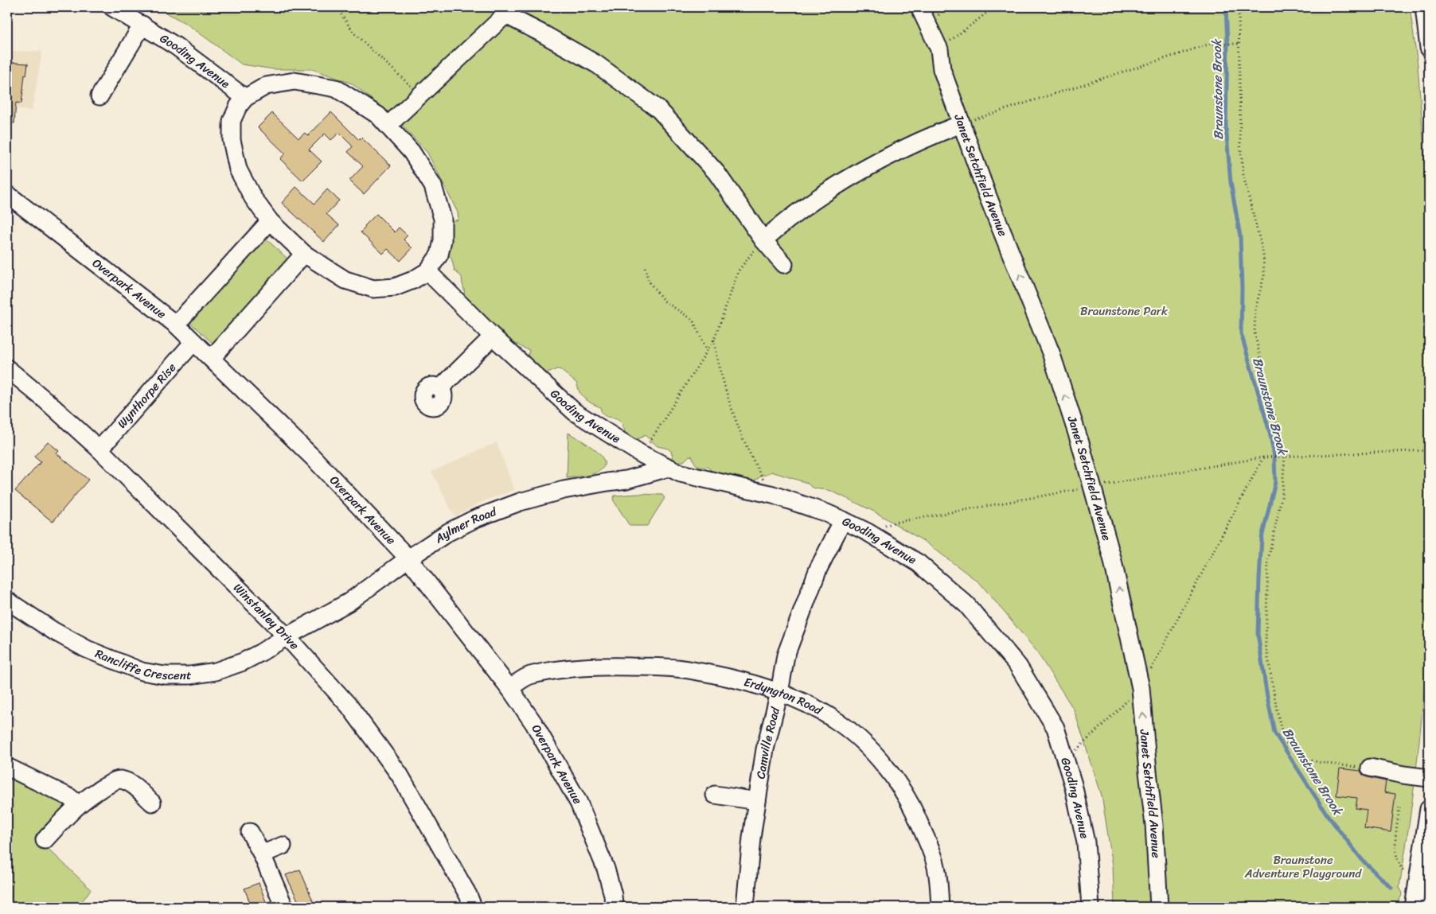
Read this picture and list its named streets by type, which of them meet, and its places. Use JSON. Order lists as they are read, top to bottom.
{
  "streets": {
    "street": [
      "Gooding Avenue",
      "Janet Setchfield Avenue",
      "Overpark Avenue",
      "Wynthorpe Rise",
      "Aylmer Road",
      "Winstanley Drive",
      "Rancliffe Crescent",
      "Erdyngton Road",
      "Camville Road"
    ]
  },
  "crossings": [
    ["Gooding Avenue", "Aylmer Road"],
    ["Gooding Avenue", "Camville Road"],
    ["Overpark Avenue", "Wynthorpe Rise"],
    ["Overpark Avenue", "Aylmer Road"],
    ["Overpark Avenue", "Erdyngton Road"],
    ["Wynthorpe Rise", "Winstanley Drive"],
    ["Aylmer Road", "Winstanley Drive"],
    ["Aylmer Road", "Rancliffe Crescent"],
    ["Winstanley Drive", "Rancliffe Crescent"],
    ["Erdyngton Road", "Camville Road"]
  ],
  "one_way": ["Janet Setchfield Avenue"],
  "water": ["Braunstone Brook"],
  "parks": ["Braunstone Park", "Braunstone Adventure Playground"]
}
